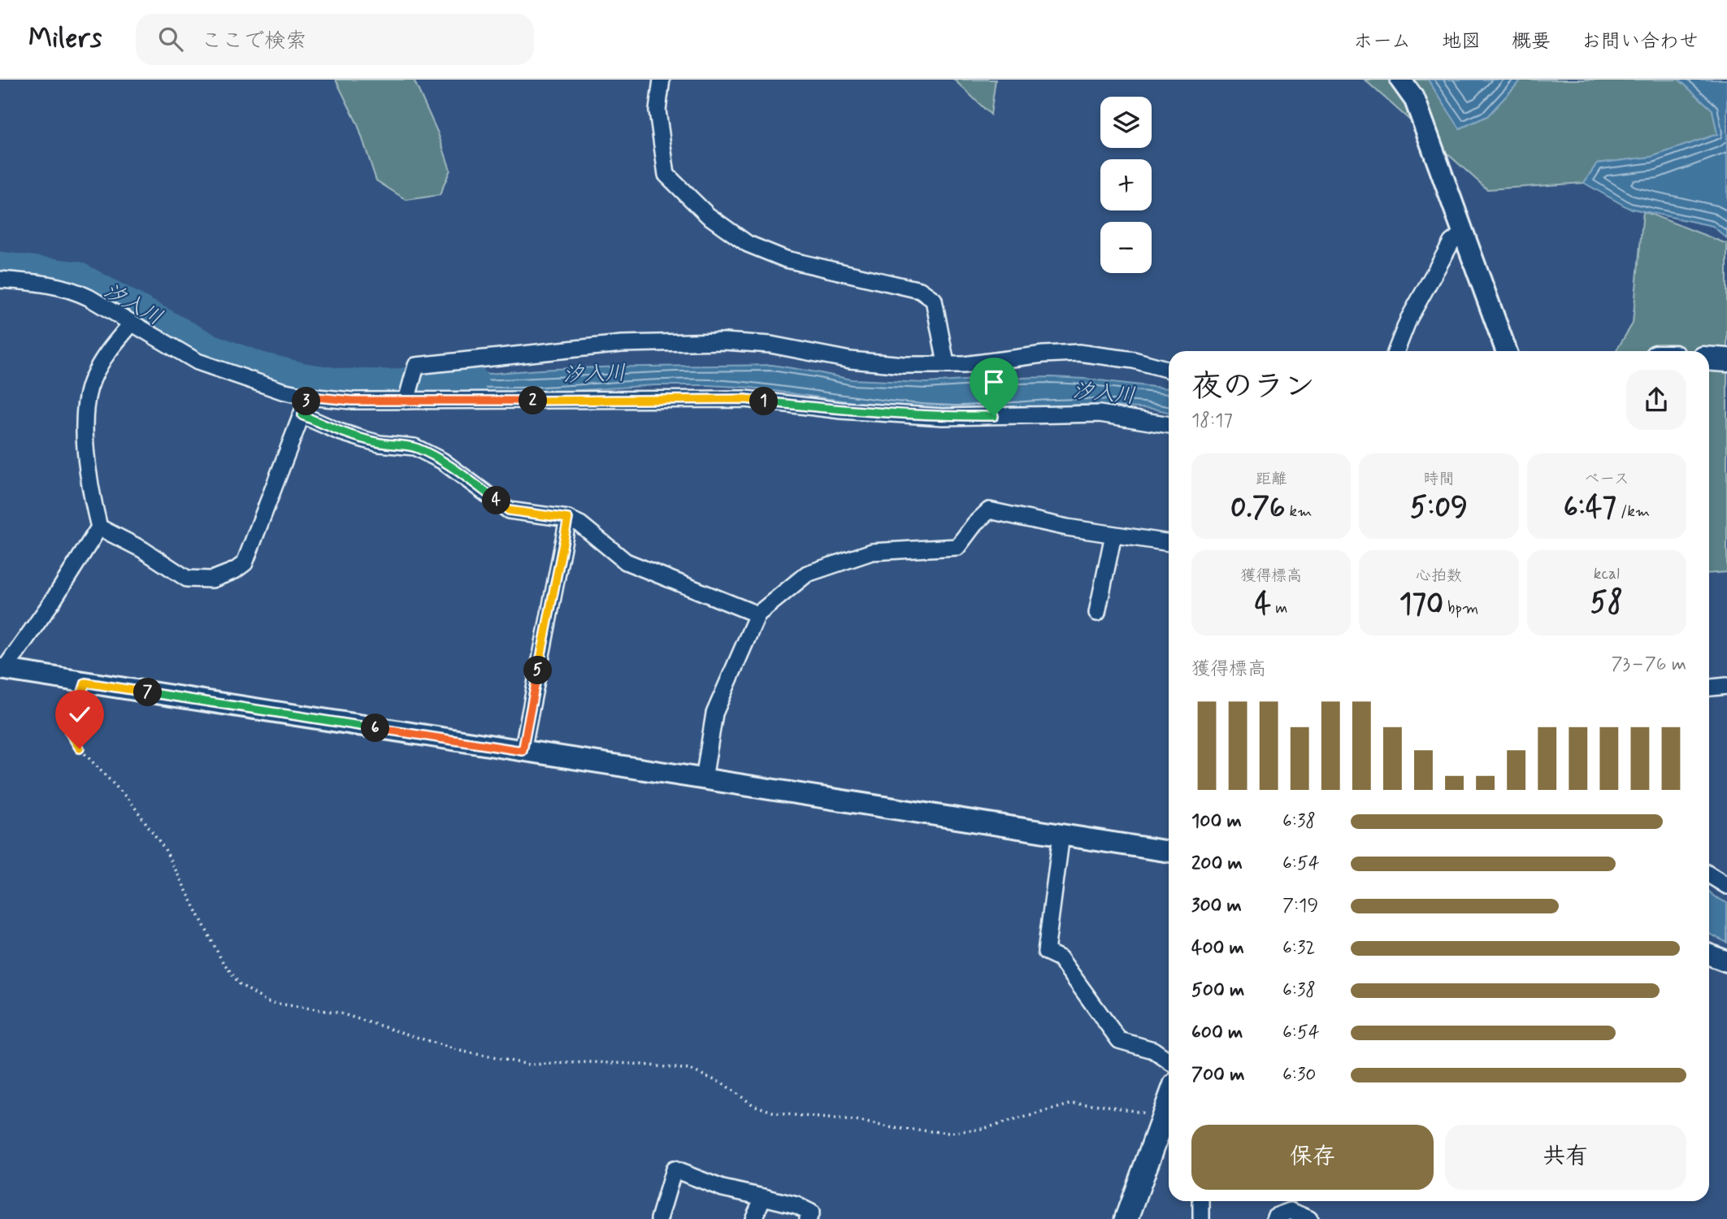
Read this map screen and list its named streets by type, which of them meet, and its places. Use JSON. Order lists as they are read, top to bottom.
{
  "water": ["汐入川"],
  "page": {
    "header": "Milers",
    "search": "ここで検索",
    "nav": [
      "ホーム",
      "地図",
      "概要",
      "お問い合わせ"
    ],
    "map_buttons": ["+", "−"],
    "heading": ["夜のラン", "18:17"],
    "pins": [
      "2",
      "1",
      "3",
      "4",
      "5",
      "7",
      "6"
    ],
    "stats": [
      ["距離", "0.76 km"],
      ["時間", "5:09"],
      ["ペース", "6:47 /km"],
      ["獲得標高", "4 m"],
      ["心拍数", "170 bpm"],
      ["kcal", "58"]
    ],
    "chart": ["獲得標高", "73–76 m"],
    "list": [
      {
        "name": "100 m",
        "note": "6:38"
      },
      {
        "name": "200 m",
        "note": "6:54"
      },
      {
        "name": "300 m",
        "note": "7:19"
      },
      {
        "name": "400 m",
        "note": "6:32"
      },
      {
        "name": "500 m",
        "note": "6:38"
      },
      {
        "name": "600 m",
        "note": "6:54"
      },
      {
        "name": "700 m",
        "note": "6:30"
      }
    ],
    "buttons": ["保存", "共有"]
  }
}
